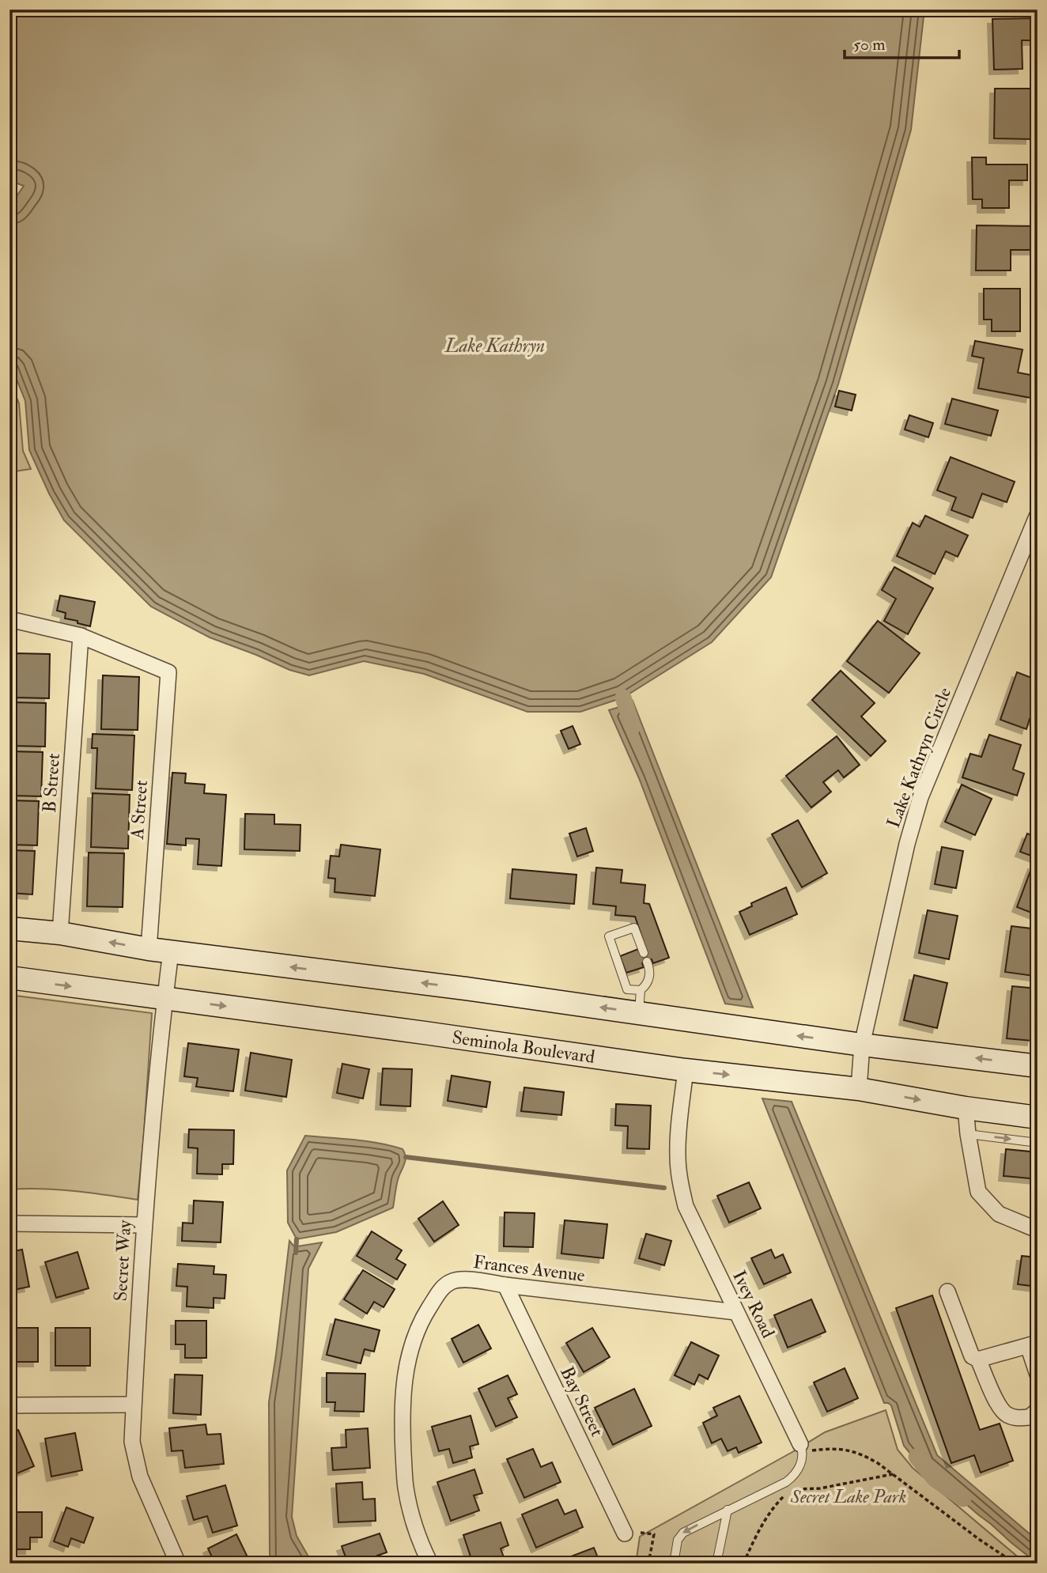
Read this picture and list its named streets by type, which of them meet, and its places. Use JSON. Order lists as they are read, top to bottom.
{
  "streets": {
    "main road": ["Seminola Boulevard"],
    "street": [
      "Lake Kathryn Circle",
      "B Street",
      "A Street",
      "Secret Way",
      "Frances Avenue",
      "Ivey Road",
      "Bay Street"
    ]
  },
  "crossings": [
    ["Lake Kathryn Circle", "Seminola Boulevard"],
    ["B Street", "A Street"],
    ["A Street", "Secret Way"],
    ["Seminola Boulevard", "Secret Way"],
    ["Seminola Boulevard", "Ivey Road"],
    ["Frances Avenue", "Ivey Road"],
    ["Frances Avenue", "Bay Street"]
  ],
  "water": ["Lake Kathryn"],
  "parks": ["Secret Lake Park"],
  "scale_bar": "50 m"
}
